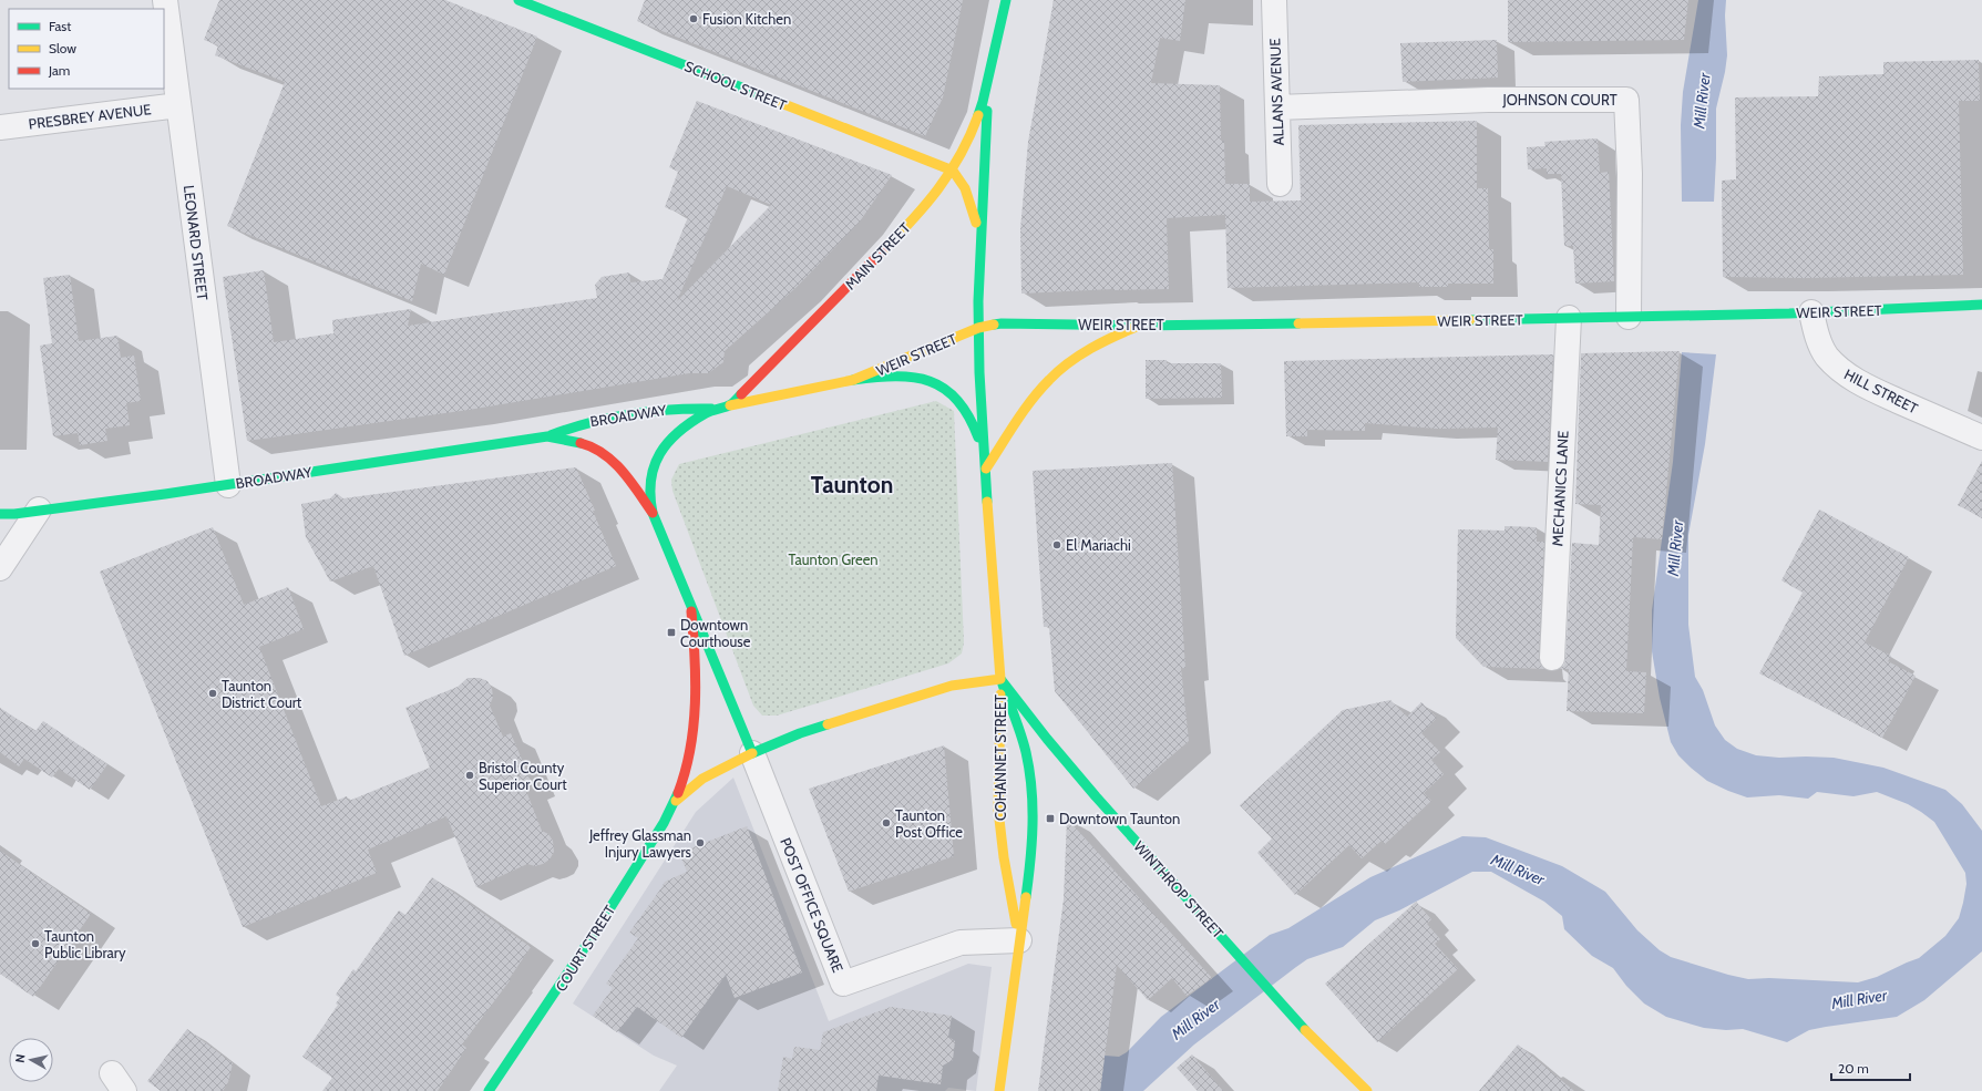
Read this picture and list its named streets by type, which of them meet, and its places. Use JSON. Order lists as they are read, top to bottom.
{
  "streets": {
    "main road": [
      "SCHOOL STREET",
      "MAIN STREET",
      "WEIR STREET",
      "BROADWAY",
      "COHANNET STREET",
      "WINTHROP STREET",
      "COURT STREET"
    ],
    "street": [
      "ALLANS AVENUE",
      "JOHNSON COURT",
      "PRESBREY AVENUE",
      "LEONARD STREET",
      "HILL STREET",
      "MECHANICS LANE",
      "POST OFFICE SQUARE"
    ]
  },
  "crossings": [
    ["SCHOOL STREET", "MAIN STREET"],
    ["ALLANS AVENUE", "JOHNSON COURT"],
    ["JOHNSON COURT", "WEIR STREET"],
    ["PRESBREY AVENUE", "LEONARD STREET"],
    ["LEONARD STREET", "BROADWAY"],
    ["MAIN STREET", "WEIR STREET"],
    ["WEIR STREET", "HILL STREET"],
    ["WEIR STREET", "MECHANICS LANE"],
    ["COHANNET STREET", "WINTHROP STREET"],
    ["COHANNET STREET", "POST OFFICE SQUARE"],
    ["POST OFFICE SQUARE", "COURT STREET"]
  ],
  "districts": ["Taunton"],
  "water": ["Mill River"],
  "parks": ["Taunton Green"],
  "places": {
    "other": [
      "Fusion Kitchen",
      "El Mariachi",
      "Taunton District Court",
      "Bristol County Superior Court",
      "Taunton Post Office",
      "Jeffrey Glassman Injury Lawyers",
      "Taunton Public Library"
    ],
    "transit": ["Downtown Courthouse", "Downtown Taunton"]
  },
  "legend": ["Fast", "Slow", "Jam"],
  "scale_bar": "20 m",
  "north": "left"
}
